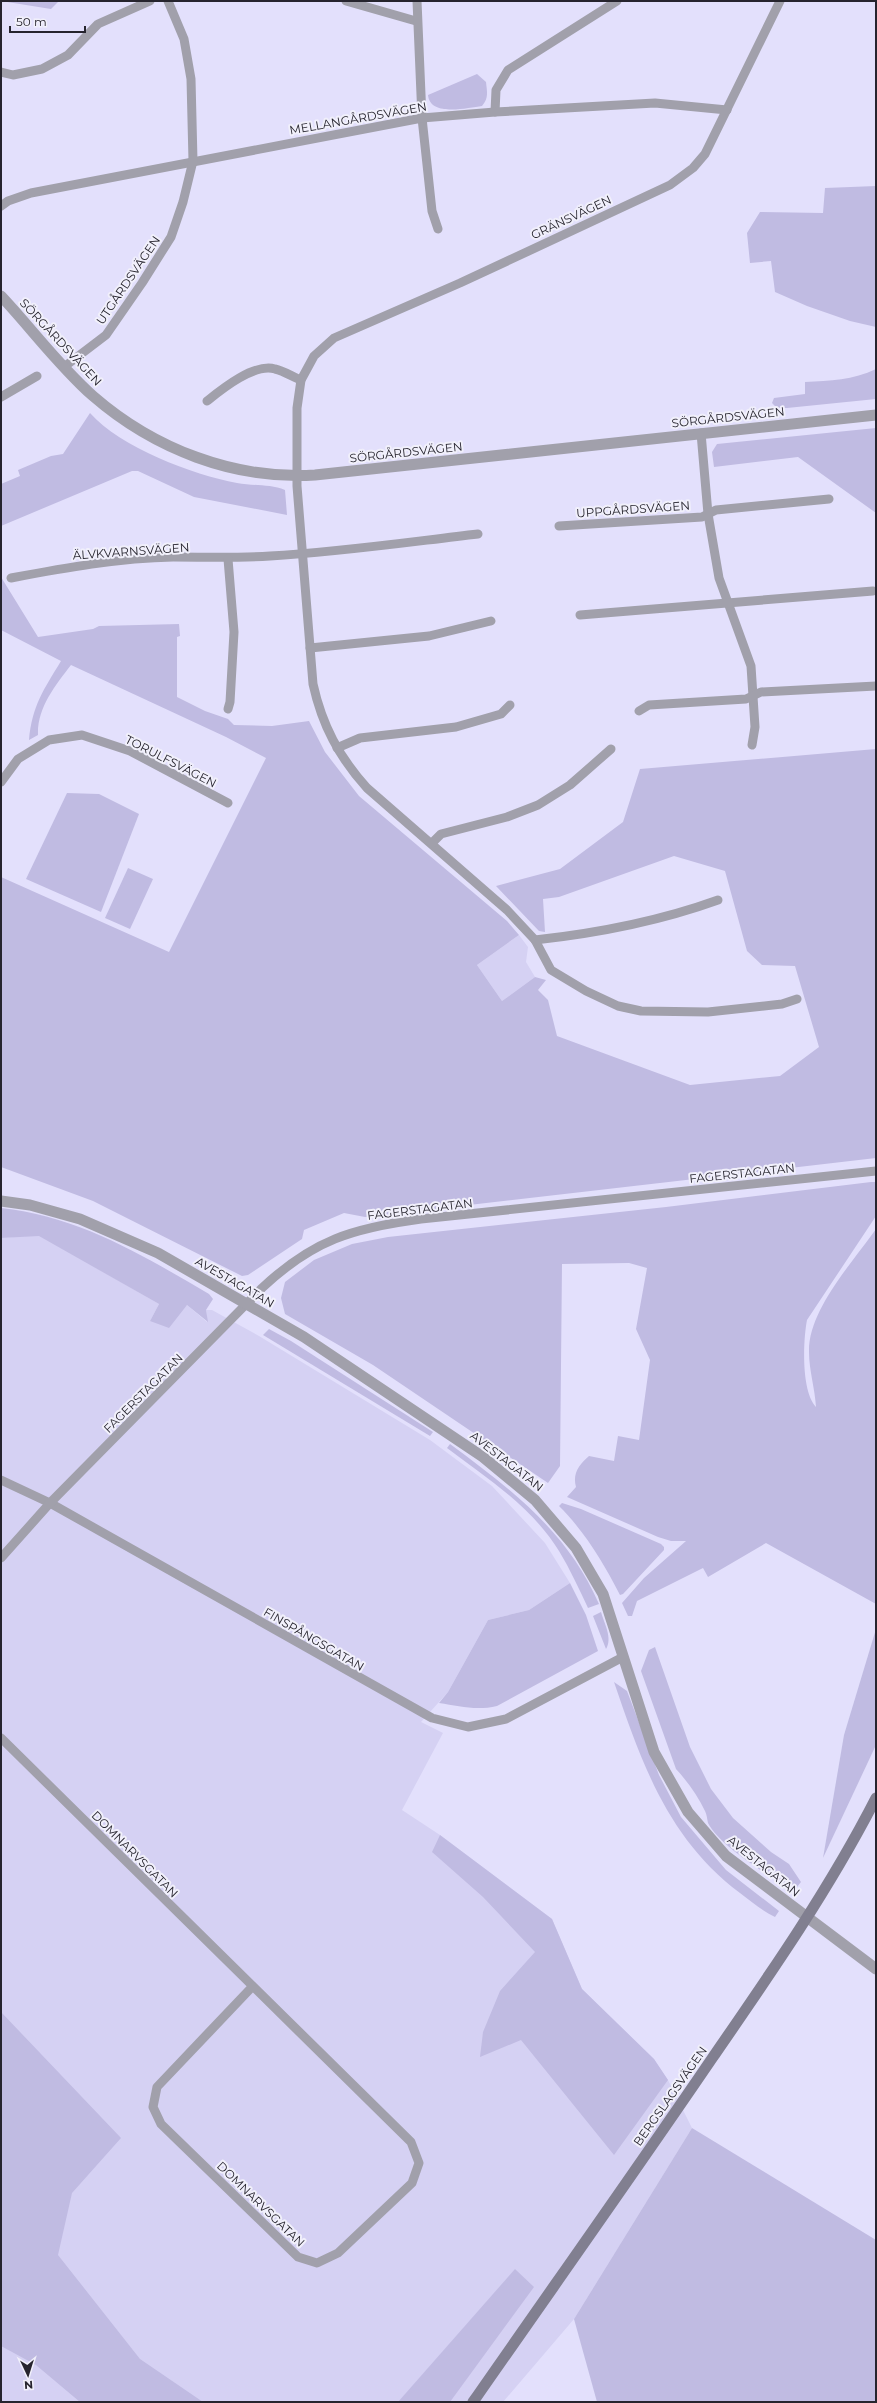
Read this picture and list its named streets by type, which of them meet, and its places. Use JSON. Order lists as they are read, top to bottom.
{
  "streets": {
    "main road": ["BERGSLAGSVÄGEN"],
    "street": [
      "MELLANGÅRDSVÄGEN",
      "GRÄNSVÄGEN",
      "UTGÅRDSVÄGEN",
      "SÖRGÅRDSVÄGEN",
      "UPPGÅRDSVÄGEN",
      "ÄLVKVARNSVÄGEN",
      "TORULFSVÄGEN",
      "FAGERSTAGATAN",
      "AVESTAGATAN",
      "FINSPÅNGSGATAN",
      "DOMNARVSGATAN"
    ]
  },
  "crossings": [
    ["MELLANGÅRDSVÄGEN", "GRÄNSVÄGEN"],
    ["MELLANGÅRDSVÄGEN", "UTGÅRDSVÄGEN"],
    ["GRÄNSVÄGEN", "SÖRGÅRDSVÄGEN"],
    ["UTGÅRDSVÄGEN", "SÖRGÅRDSVÄGEN"],
    ["SÖRGÅRDSVÄGEN", "UPPGÅRDSVÄGEN"],
    ["FAGERSTAGATAN", "AVESTAGATAN"],
    ["FAGERSTAGATAN", "FINSPÅNGSGATAN"],
    ["AVESTAGATAN", "FINSPÅNGSGATAN"],
    ["AVESTAGATAN", "BERGSLAGSVÄGEN"]
  ],
  "scale_bar": "50 m",
  "north": "bottom"
}
